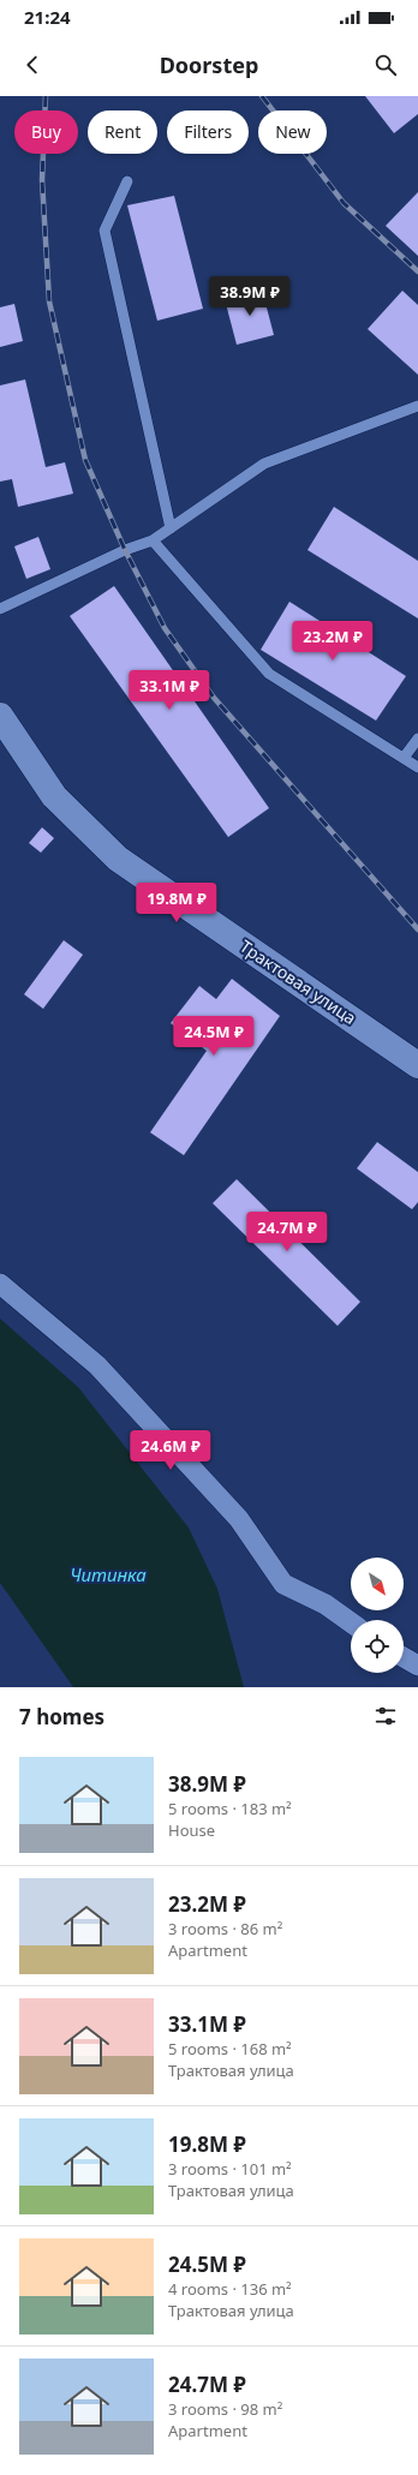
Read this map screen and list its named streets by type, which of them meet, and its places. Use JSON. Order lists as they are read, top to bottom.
{
  "streets": {
    "main road": ["Трактовая улица"]
  },
  "water": ["Читинка"],
  "north": "bottom right",
  "page": {
    "status": "21:24",
    "header": "Doorstep",
    "chip": [
      "Buy",
      "Rent",
      "Filters",
      "New"
    ],
    "price": [
      "38.9M ₽",
      "23.2M ₽",
      "33.1M ₽",
      "19.8M ₽",
      "24.5M ₽",
      "24.7M ₽",
      "24.6M ₽"
    ],
    "heading": "7 homes",
    "list": [
      {
        "name": "38.9M ₽",
        "note": "5 rooms · 183 m² · House"
      },
      {
        "name": "23.2M ₽",
        "note": "3 rooms · 86 m² · Apartment"
      },
      {
        "name": "33.1M ₽",
        "note": "5 rooms · 168 m² · Трактовая улица"
      },
      {
        "name": "19.8M ₽",
        "note": "3 rooms · 101 m² · Трактовая улица"
      },
      {
        "name": "24.5M ₽",
        "note": "4 rooms · 136 m² · Трактовая улица"
      },
      {
        "name": "24.7M ₽",
        "note": "3 rooms · 98 m² · Apartment"
      }
    ]
  }
}
